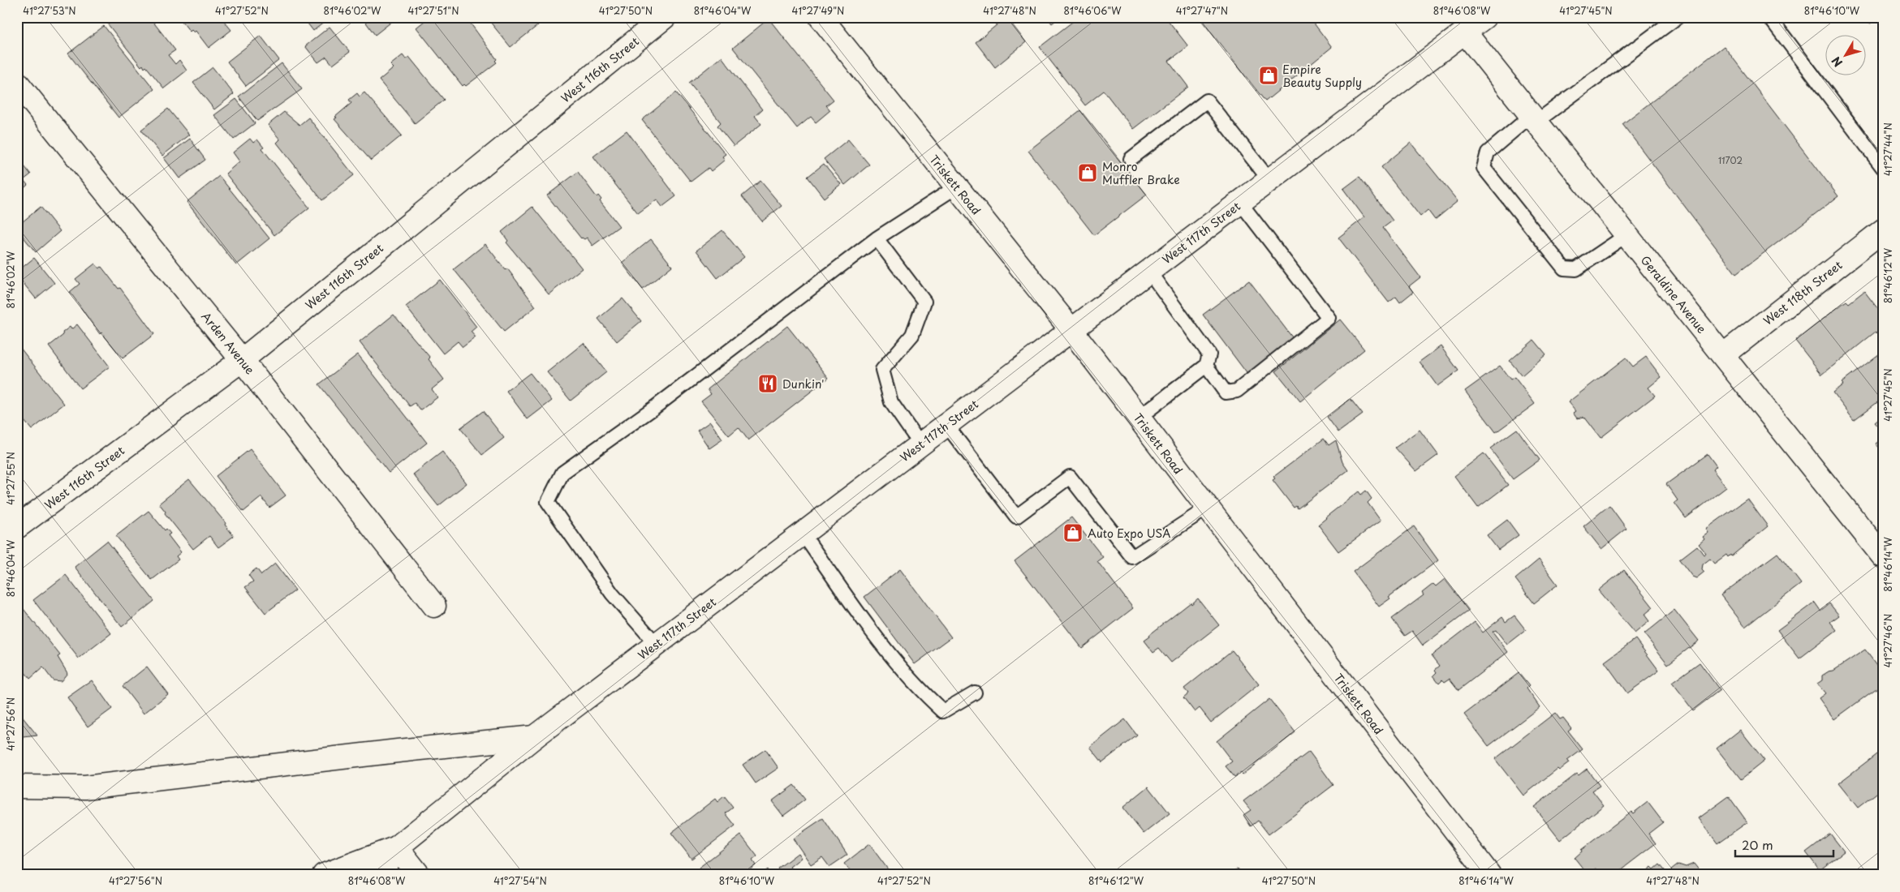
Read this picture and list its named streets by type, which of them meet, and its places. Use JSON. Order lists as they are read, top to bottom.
{
  "streets": {
    "main road": [
      "West 116th Street",
      "Triskett Road",
      "West 117th Street",
      "West 118th Street",
      "Geraldine Avenue",
      "Arden Avenue"
    ]
  },
  "crossings": [
    ["West 116th Street", "Arden Avenue"],
    ["Triskett Road", "West 117th Street"],
    ["West 117th Street", "Geraldine Avenue"],
    ["West 118th Street", "Geraldine Avenue"]
  ],
  "places": {
    "shop": ["Empire Beauty Supply", "Monro Muffler Brake", "Auto Expo USA"],
    "restaurant": ["Dunkin'"]
  },
  "house_numbers": ["11702"],
  "scale_bar": "20 m",
  "north": "bottom left",
  "coordinates": [
    "41°27'53\"N",
    "41°27'52\"N",
    "81°46'02\"W",
    "41°27'51\"N",
    "41°27'50\"N",
    "81°46'04\"W",
    "41°27'49\"N",
    "41°27'48\"N",
    "81°46'06\"W",
    "41°27'47\"N",
    "81°46'08\"W",
    "41°27'45\"N",
    "81°46'10\"W",
    "41°27'44\"N",
    "81°46'12\"W",
    "41°27'55\"N",
    "81°46'14\"W",
    "41°27'46\"N",
    "41°27'56\"N",
    "41°27'54\"N"
  ]
}
